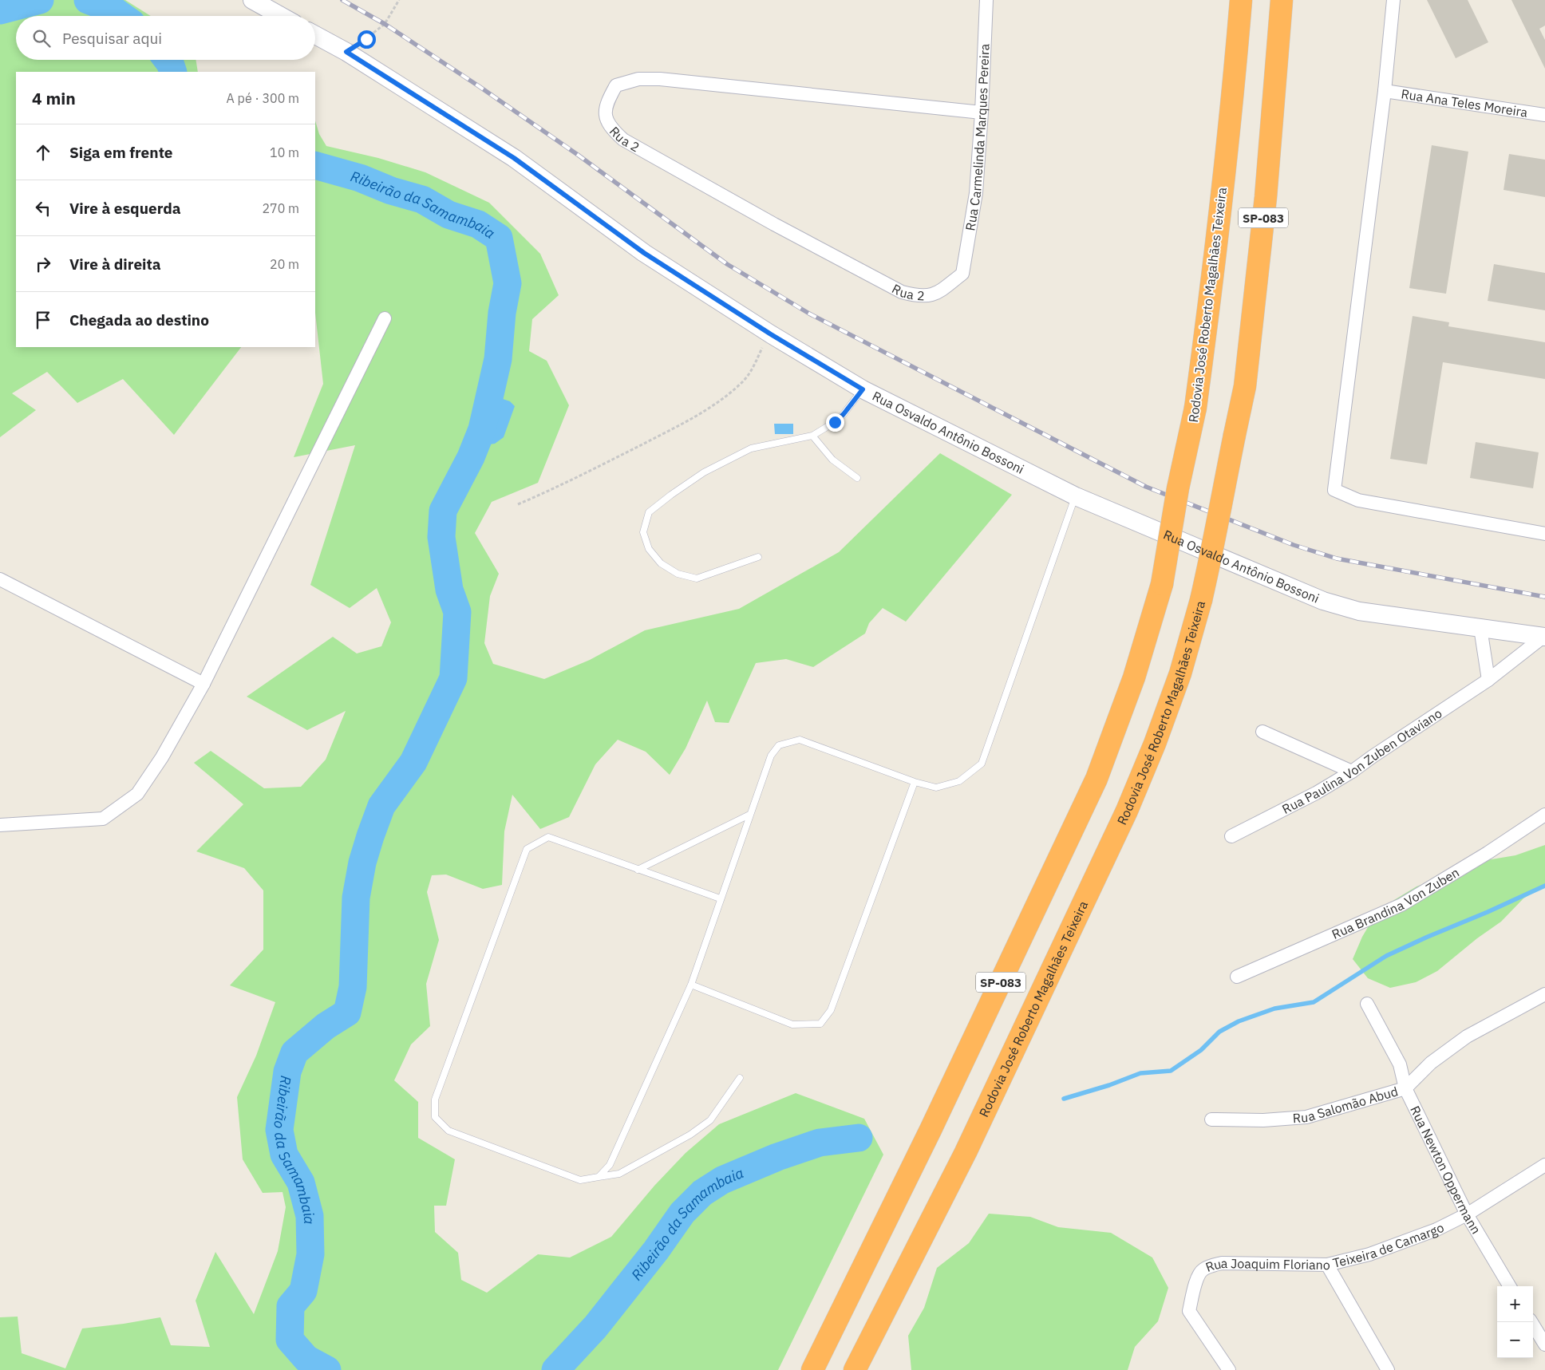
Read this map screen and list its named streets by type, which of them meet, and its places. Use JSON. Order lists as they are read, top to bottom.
{
  "streets": {
    "highway": ["SP-083", "Rodovia José Roberto Magalhães Teixeira"],
    "street": [
      "Rua Ana Teles Moreira",
      "Rua 2",
      "Rua Carmelinda Marques Pereira",
      "Rua Osvaldo Antônio Bossoni",
      "Rua Paulina Von Zuben Otaviano",
      "Rua Brandina Von Zuben",
      "Rua Salomão Abud",
      "Rua Newton Oppermann",
      "Rua Joaquim Floriano Teixeira de Camargo"
    ]
  },
  "crossings": [
    ["Rua 2", "Rua Carmelinda Marques Pereira"],
    ["Rua Osvaldo Antônio Bossoni", "Rua Paulina Von Zuben Otaviano"],
    ["Rua Salomão Abud", "Rua Newton Oppermann"],
    ["Rua Newton Oppermann", "Rua Joaquim Floriano Teixeira de Camargo"]
  ],
  "water": ["Ribeirão da Samambaia"],
  "page": {
    "search": "Pesquisar aqui",
    "heading": ["4 min", "A pé · 300 m"],
    "list": [
      ["Siga em frente", "10 m"],
      ["Vire à esquerda", "270 m"],
      ["Vire à direita", "20 m"],
      "Chegada ao destino"
    ],
    "map_buttons": ["+", "−"]
  }
}
